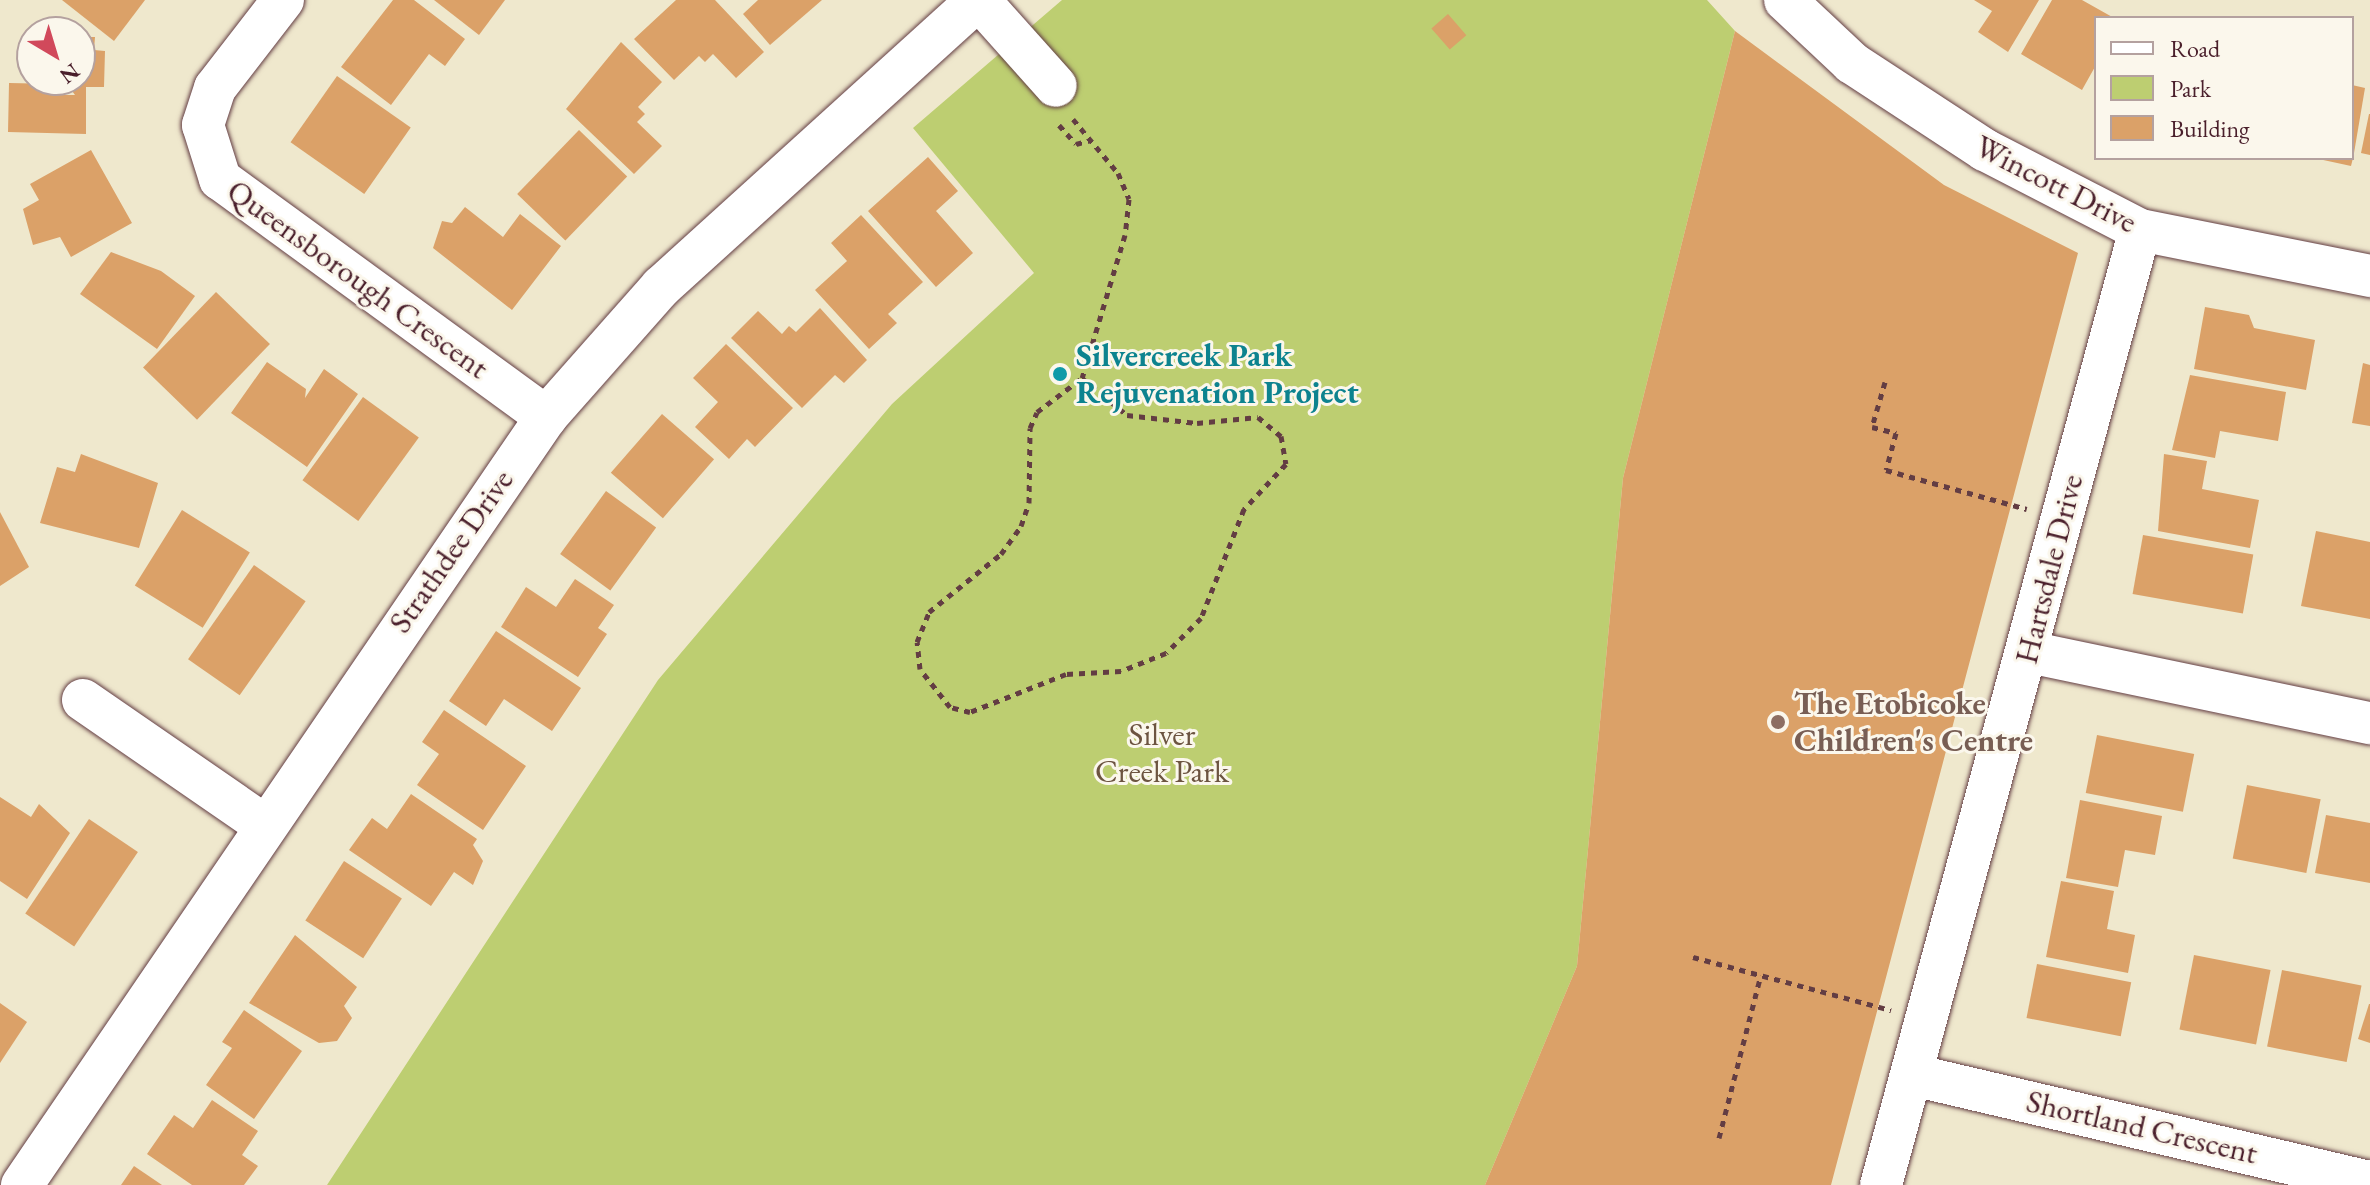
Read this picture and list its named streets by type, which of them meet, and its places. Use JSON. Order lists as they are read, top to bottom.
{
  "streets": {
    "street": [
      "Wincott Drive",
      "Queensborough Crescent",
      "Strathdee Drive",
      "Hartsdale Drive",
      "Shortland Crescent"
    ]
  },
  "crossings": [
    ["Wincott Drive", "Hartsdale Drive"],
    ["Queensborough Crescent", "Strathdee Drive"],
    ["Hartsdale Drive", "Shortland Crescent"]
  ],
  "parks": ["Silver Creek Park"],
  "places": ["Silvercreek Park Rejuvenation Project", "The Etobicoke Children's Centre"],
  "legend": ["Road", "Park", "Building"],
  "north": "bottom right"
}
